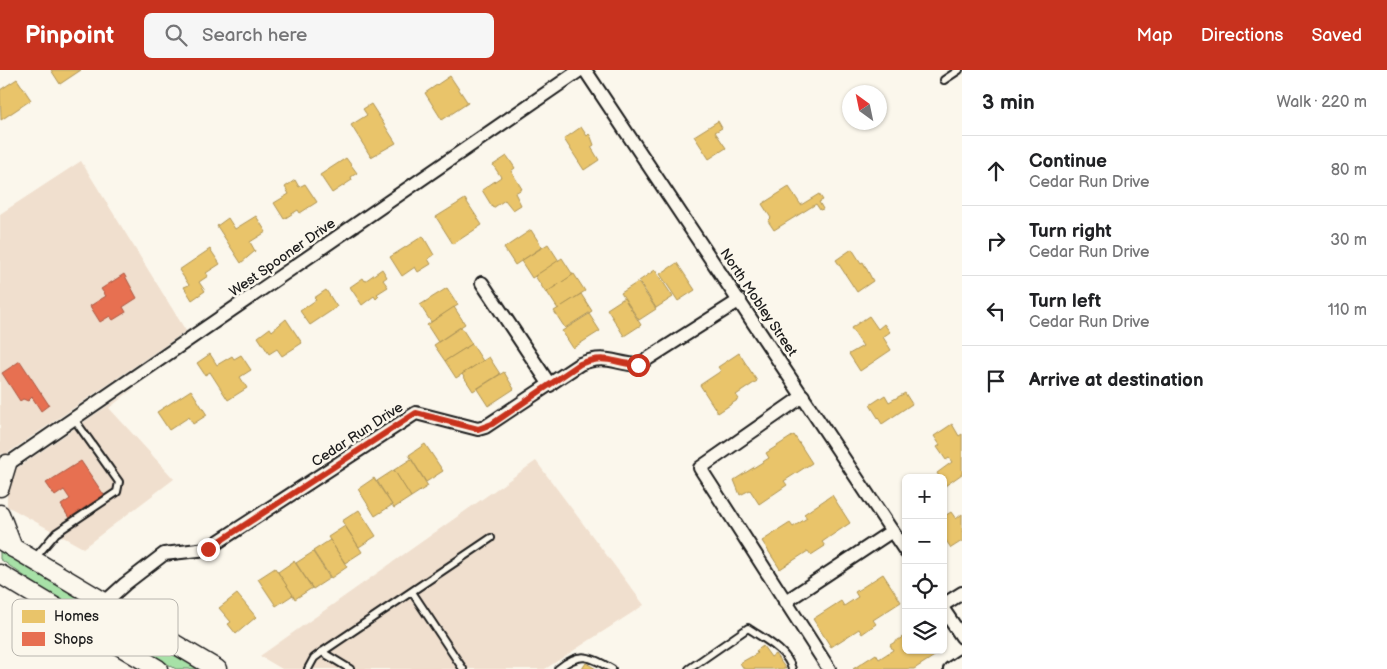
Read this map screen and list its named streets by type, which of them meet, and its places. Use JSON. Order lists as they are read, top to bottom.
{
  "streets": {
    "street": ["West Spooner Drive", "North Mobley Street", "Cedar Run Drive"]
  },
  "crossings": [
    ["North Mobley Street", "Cedar Run Drive"]
  ],
  "legend": ["Homes", "Shops"],
  "north": "top left",
  "page": {
    "header": "Pinpoint",
    "search": "Search here",
    "nav": ["Map", "Directions", "Saved"],
    "heading": ["3 min", "Walk · 220 m"],
    "list": [
      ["Continue", "Cedar Run Drive", "80 m"],
      ["Turn right", "Cedar Run Drive", "30 m"],
      ["Turn left", "Cedar Run Drive", "110 m"],
      "Arrive at destination"
    ],
    "map_buttons": ["+", "−"]
  }
}
